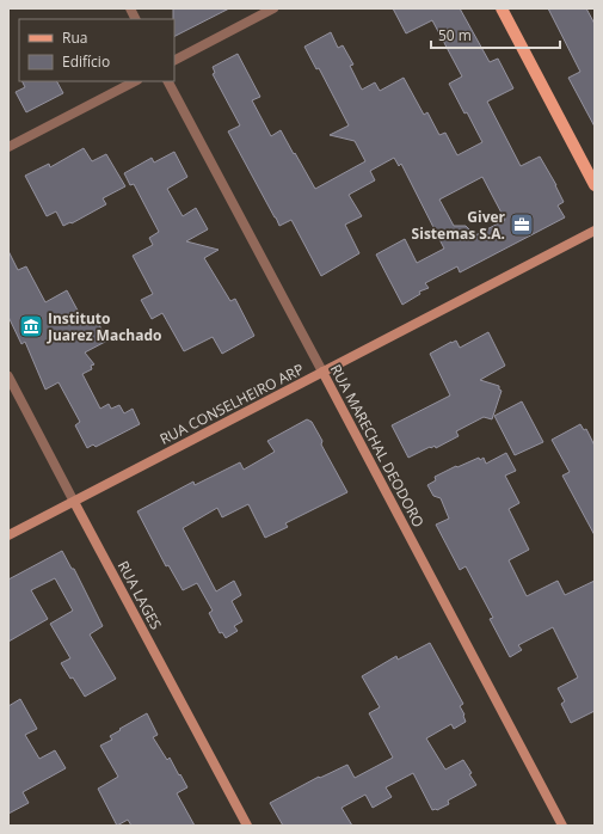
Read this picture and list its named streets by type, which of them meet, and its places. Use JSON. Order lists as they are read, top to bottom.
{
  "streets": {
    "main road": ["RUA CONSELHEIRO ARP", "RUA MARECHAL DEODORO", "RUA LAGES"]
  },
  "crossings": [
    ["RUA CONSELHEIRO ARP", "RUA MARECHAL DEODORO"],
    ["RUA CONSELHEIRO ARP", "RUA LAGES"]
  ],
  "places": {
    "office": ["Giver Sistemas S.A."],
    "museum": ["Instituto Juarez Machado"]
  },
  "legend": ["Rua", "Edifício"],
  "scale_bar": "50 m"
}
